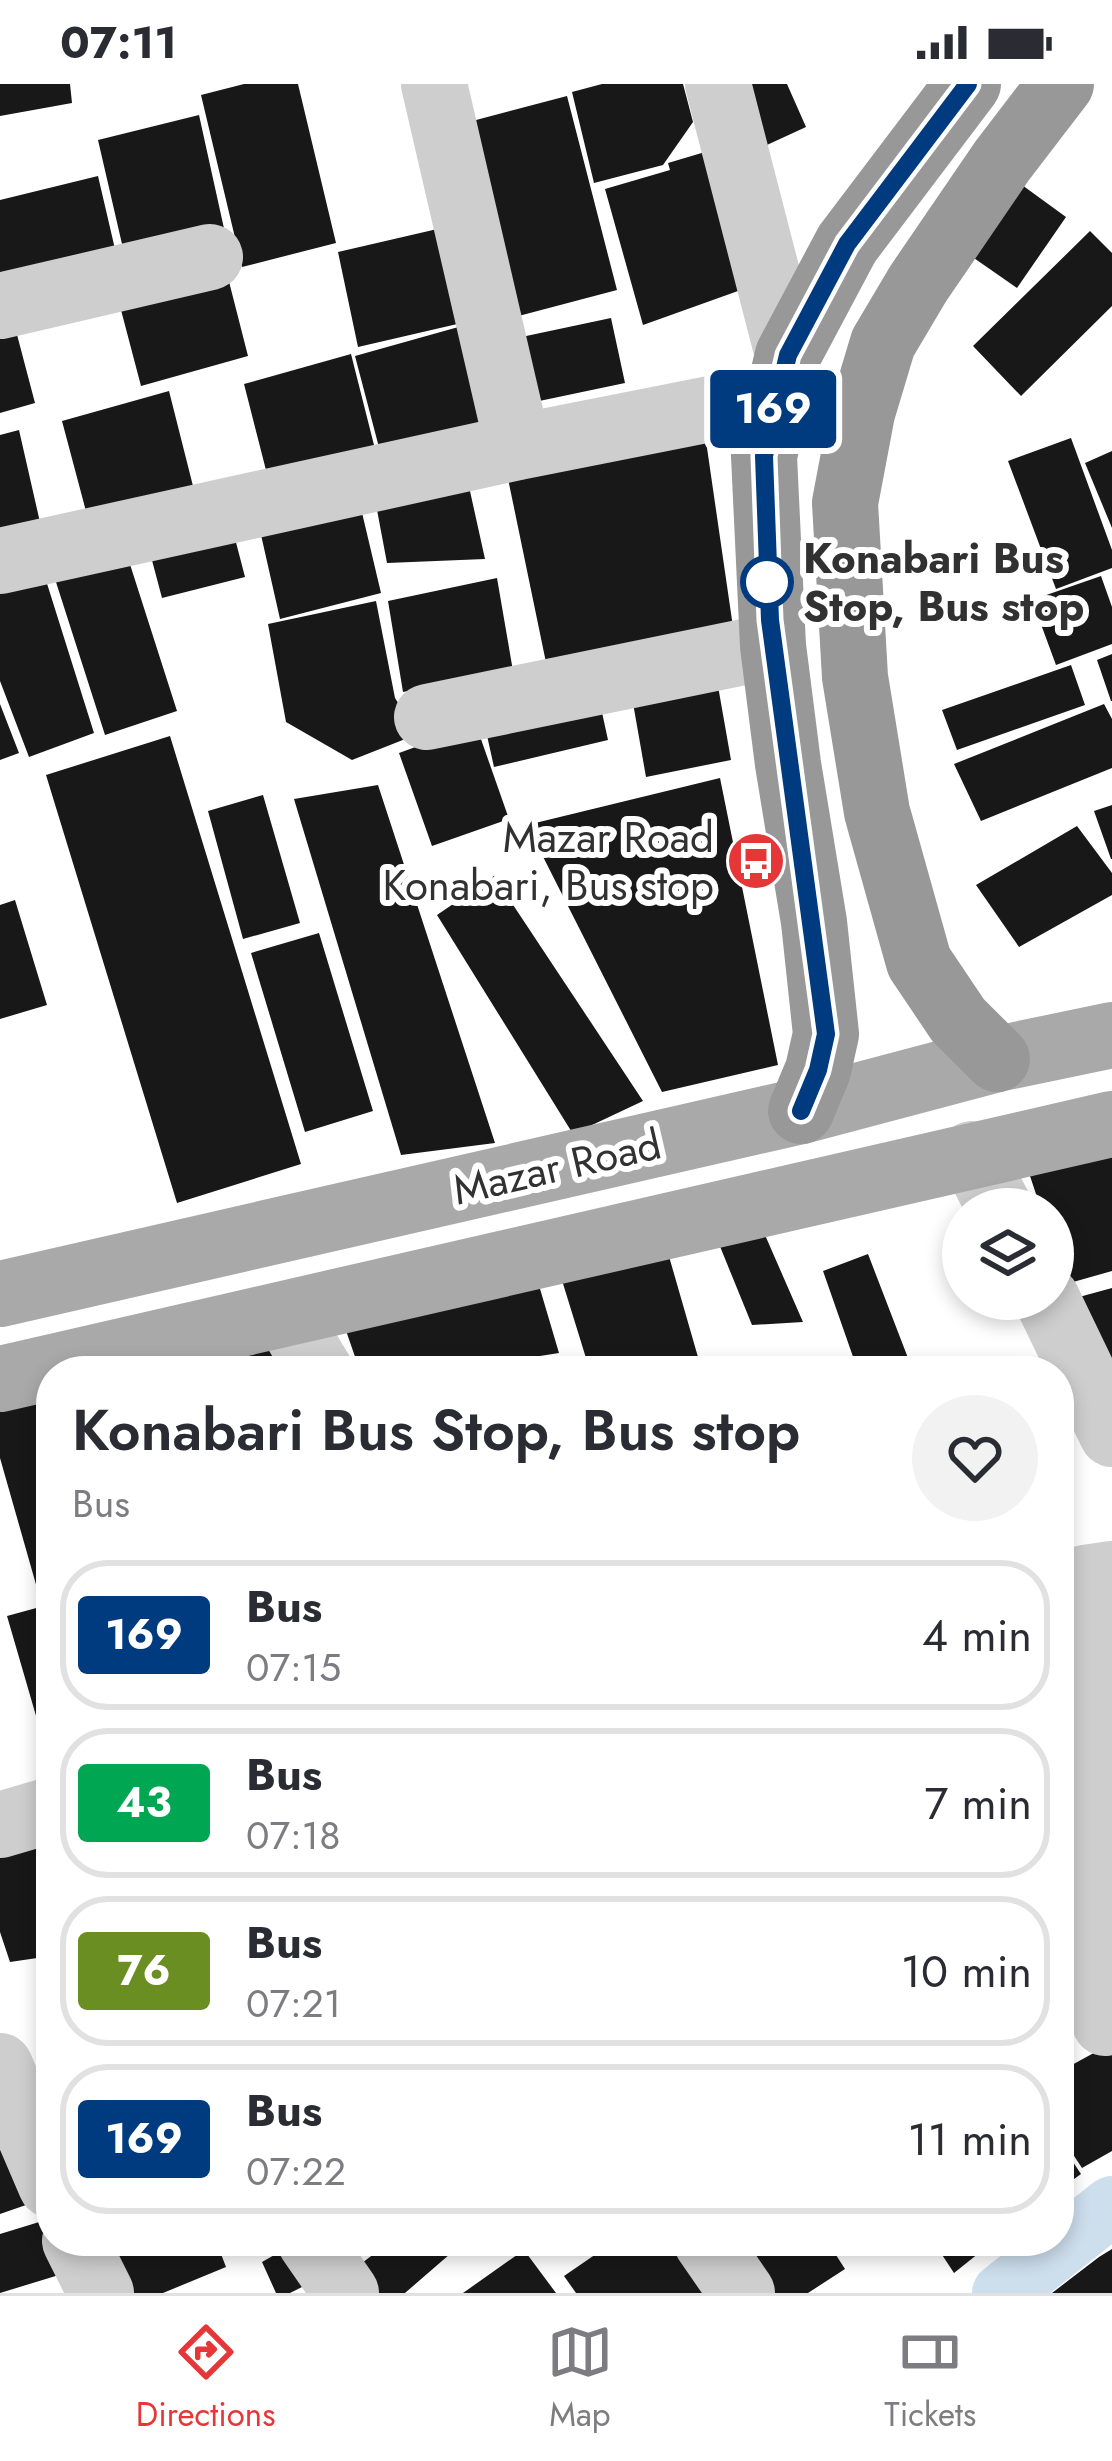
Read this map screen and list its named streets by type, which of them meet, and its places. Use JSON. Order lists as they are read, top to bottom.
{
  "streets": {
    "main road": ["Mazar Road"]
  },
  "places": {
    "other": ["Konabari Bus Stop, Bus stop"],
    "bus stop": ["Mazar Road Konabari, Bus stop"]
  },
  "lines": ["bus line 169"],
  "page": {
    "status": "07:11",
    "on_map": "169",
    "heading": ["Konabari Bus Stop, Bus stop", "Bus"],
    "list": [
      {
        "mark": "169",
        "name": "Bus",
        "note": "07:15",
        "value": "4 min"
      },
      {
        "mark": "43",
        "name": "Bus",
        "note": "07:18",
        "value": "7 min"
      },
      {
        "mark": "76",
        "name": "Bus",
        "note": "07:21",
        "value": "10 min"
      },
      {
        "mark": "169",
        "name": "Bus",
        "note": "07:22",
        "value": "11 min"
      }
    ],
    "tabs": ["Directions", "Map", "Tickets"]
  }
}
